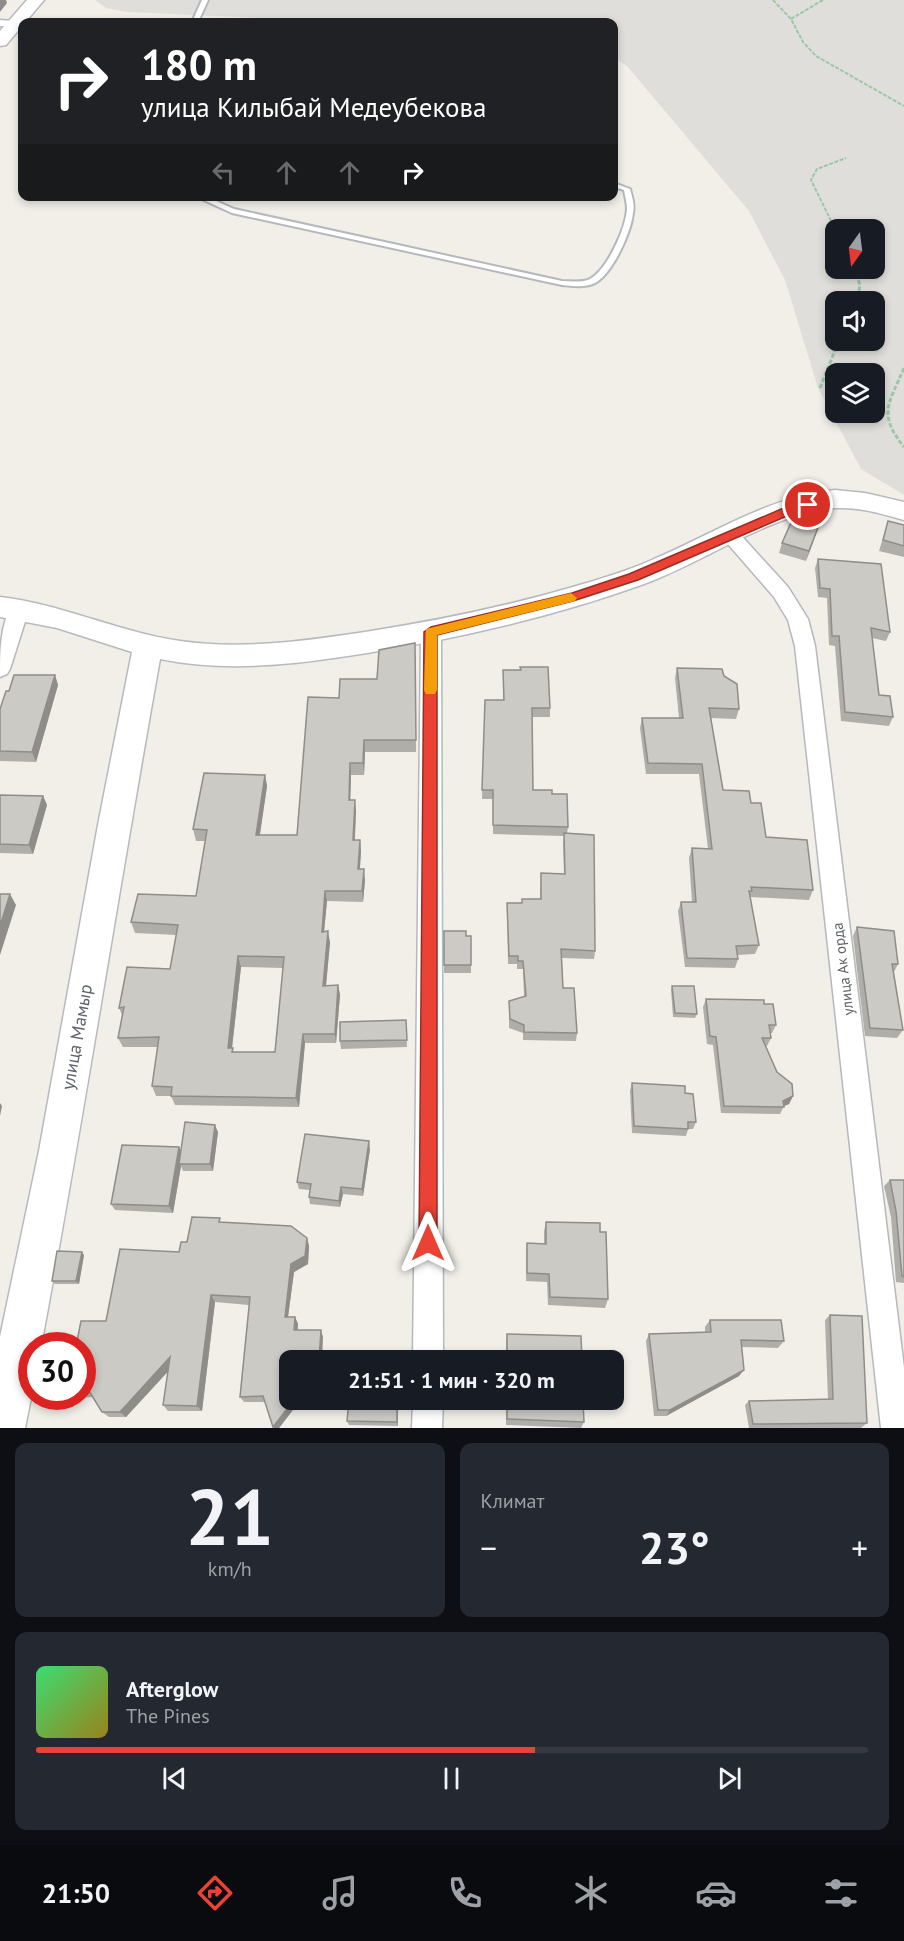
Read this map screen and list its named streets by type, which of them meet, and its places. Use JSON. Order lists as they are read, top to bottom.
{
  "streets": {
    "main road": ["улица Мамыр"],
    "street": ["улица Ак орда"]
  },
  "north": "bottom",
  "page": {
    "turn": ["180 m", "улица Килыбай Медеубекова"],
    "limit": "30",
    "trip": "21:51 · 1 мин · 320 m",
    "tile": [
      ["21", "km/h"],
      "Климат"
    ],
    "heat": ["−", "23°", "+"],
    "song": ["Afterglow", "The Pines"],
    "tabs": "21:50"
  }
}
